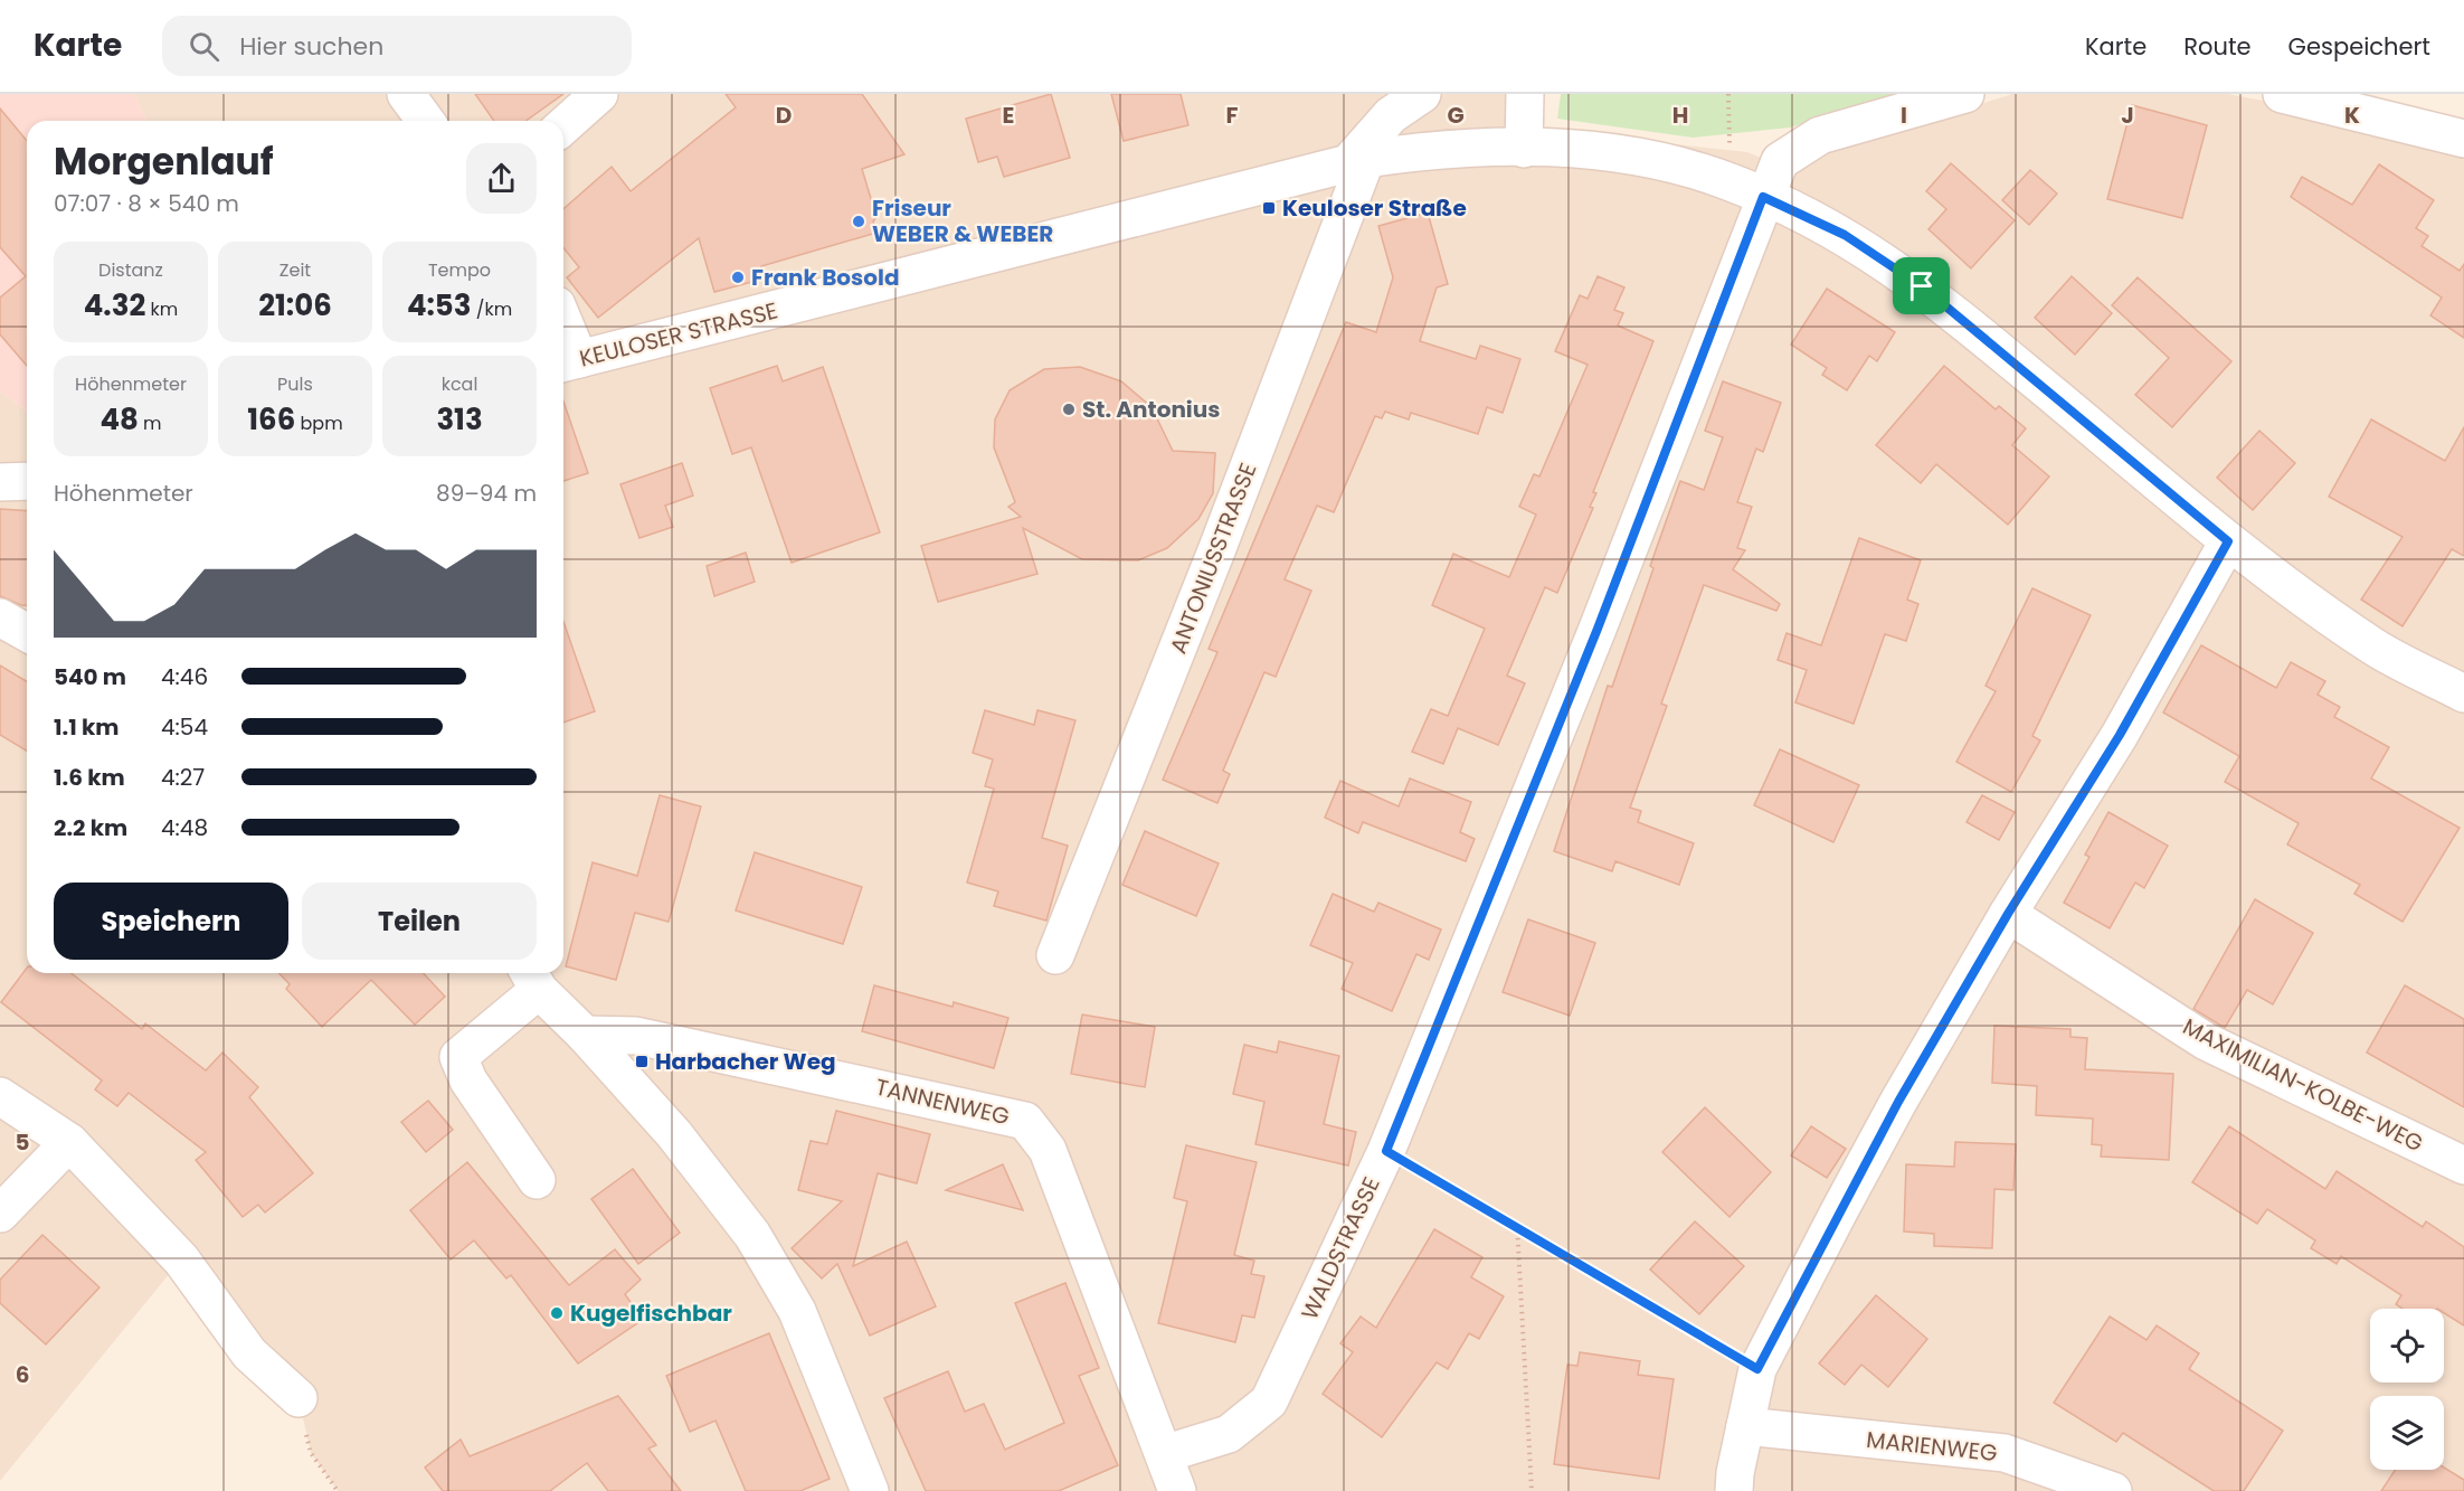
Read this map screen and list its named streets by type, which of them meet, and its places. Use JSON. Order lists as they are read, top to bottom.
{
  "streets": {
    "street": [
      "KEULOSER STRASSE",
      "ANTONIUSSTRASSE",
      "MAXIMILIAN-KOLBE-WEG",
      "TANNENWEG",
      "WALDSTRASSE",
      "MARIENWEG"
    ]
  },
  "crossings": [
    ["KEULOSER STRASSE", "ANTONIUSSTRASSE"],
    ["KEULOSER STRASSE", "WALDSTRASSE"],
    ["TANNENWEG", "WALDSTRASSE"]
  ],
  "places": {
    "transit": ["Keuloser Straße", "Harbacher Weg"],
    "other": [
      "Friseur WEBER & WEBER",
      "Frank Bosold",
      "St. Antonius",
      "Kugelfischbar"
    ]
  },
  "page": {
    "header": "Karte",
    "search": "Hier suchen",
    "nav": ["Karte", "Route", "Gespeichert"],
    "heading": ["Morgenlauf", "07:07 · 8 × 540 m"],
    "stats": [
      ["Distanz", "4.32 km"],
      ["Zeit", "21:06"],
      ["Tempo", "4:53 /km"],
      ["Höhenmeter", "48 m"],
      ["Puls", "166 bpm"],
      ["kcal", "313"]
    ],
    "chart": ["Höhenmeter", "89–94 m"],
    "list": [
      {
        "name": "540 m",
        "note": "4:46"
      },
      {
        "name": "1.1 km",
        "note": "4:54"
      },
      {
        "name": "1.6 km",
        "note": "4:27"
      },
      {
        "name": "2.2 km",
        "note": "4:48"
      }
    ],
    "buttons": ["Speichern", "Teilen"]
  },
  "grid": {
    "columns": [
      "D",
      "E",
      "F",
      "G",
      "H",
      "I",
      "J",
      "K"
    ],
    "rows": ["5", "6"]
  }
}
